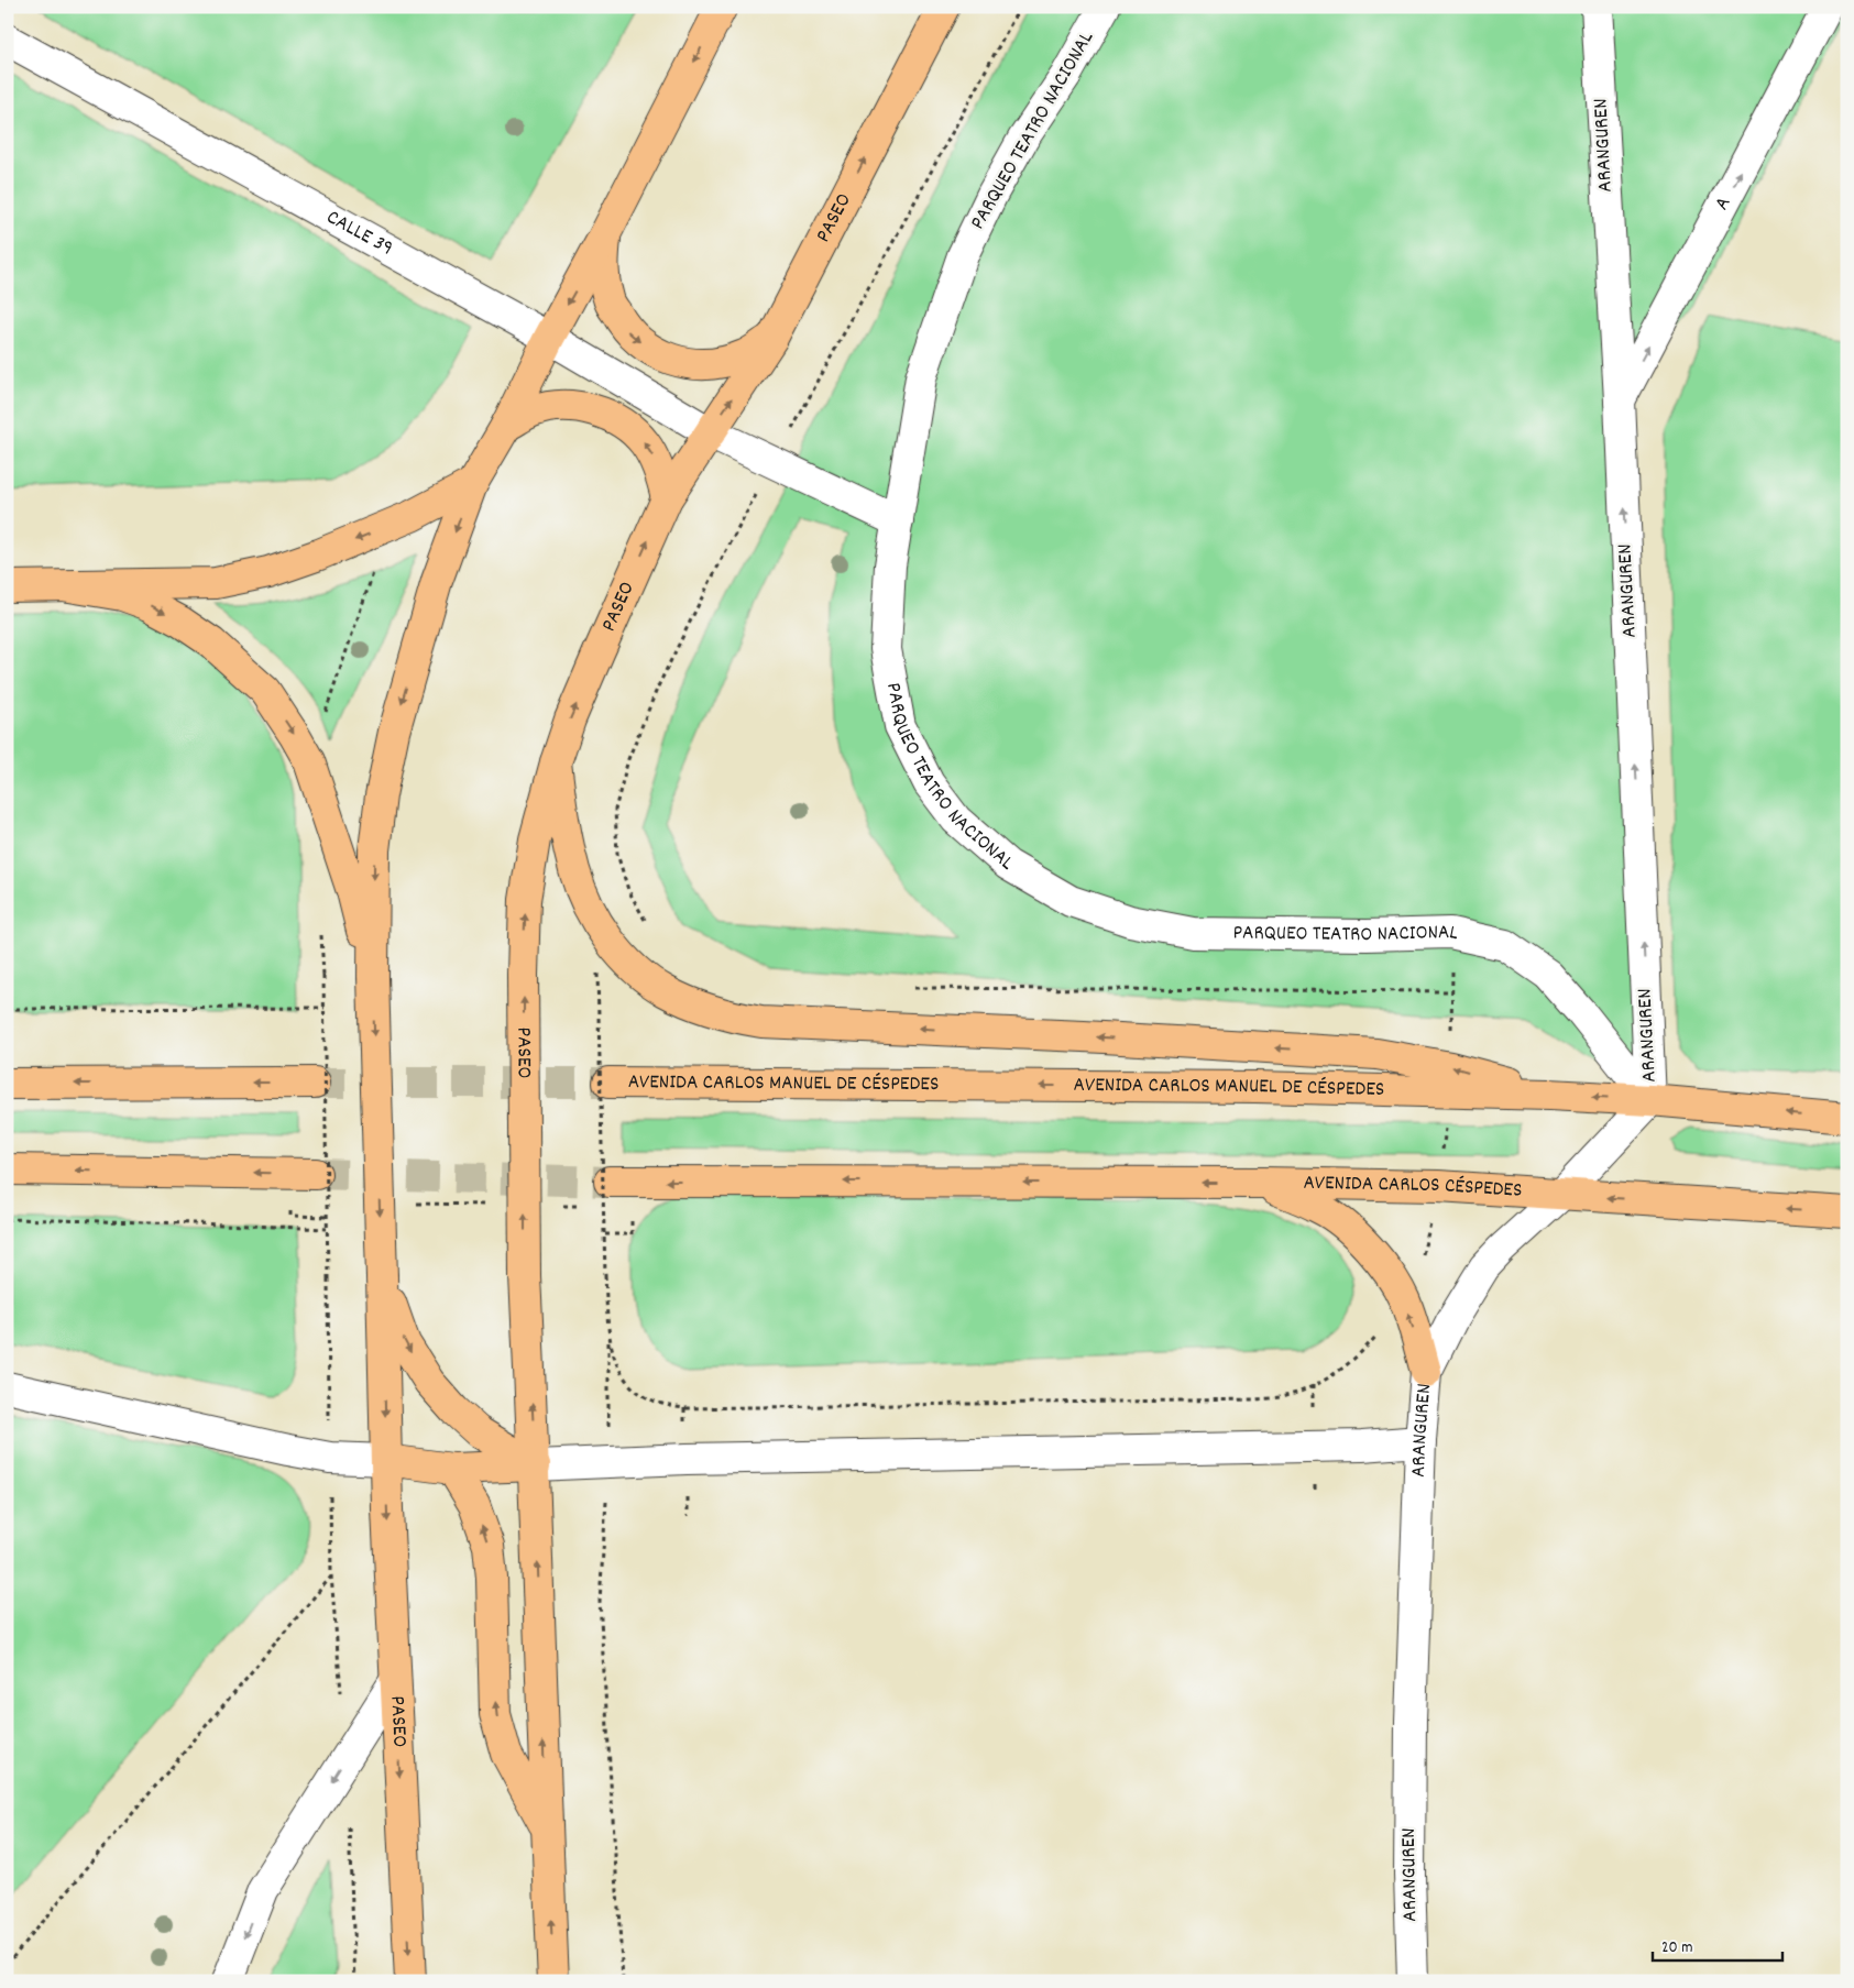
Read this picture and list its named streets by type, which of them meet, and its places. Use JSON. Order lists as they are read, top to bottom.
{
  "streets": {
    "main road": ["PASEO", "AVENIDA CARLOS MANUEL DE CÉSPEDES", "AVENIDA CARLOS CÉSPEDES"],
    "street": [
      "PARQUEO TEATRO NACIONAL",
      "ARANGUREN",
      "A",
      "CALLE 39"
    ]
  },
  "crossings": [
    ["PARQUEO TEATRO NACIONAL", "ARANGUREN"],
    ["PARQUEO TEATRO NACIONAL", "CALLE 39"],
    ["ARANGUREN", "A"],
    ["ARANGUREN", "AVENIDA CARLOS CÉSPEDES"],
    ["PASEO", "CALLE 39"]
  ],
  "one_way": ["A"],
  "scale_bar": "20 m"
}
